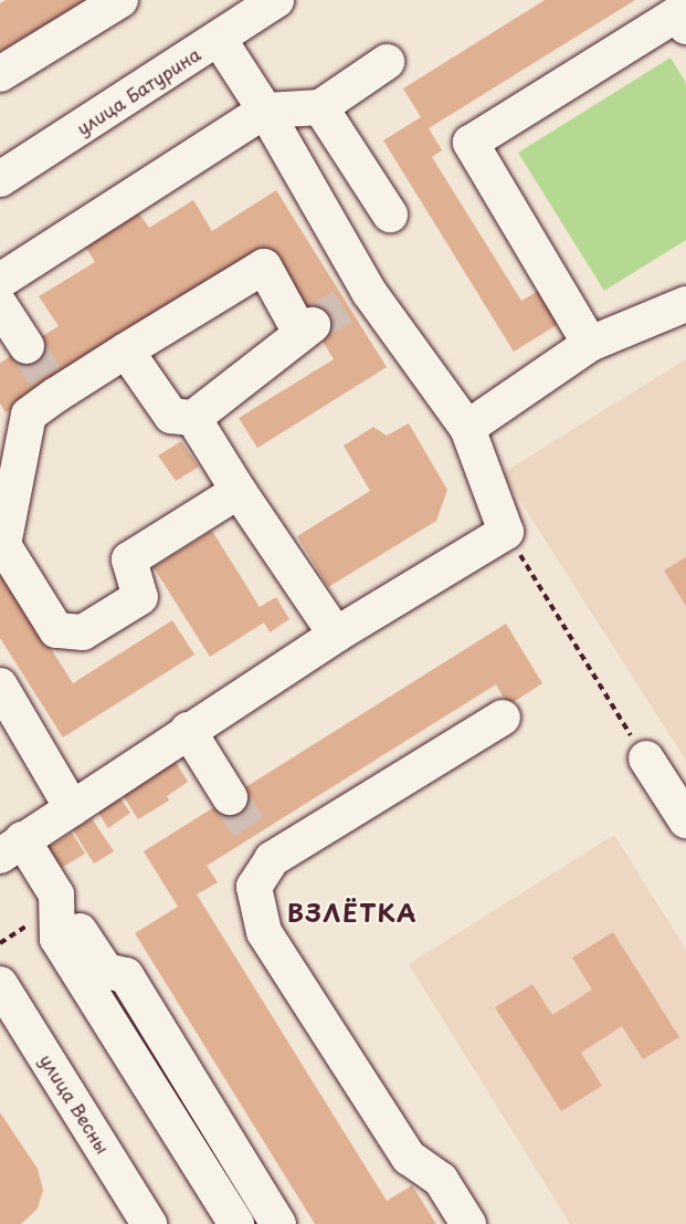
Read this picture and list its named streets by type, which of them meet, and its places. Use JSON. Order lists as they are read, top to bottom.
{
  "streets": {
    "street": ["улица Батурина", "улица Весны"]
  },
  "districts": ["ВЗЛЁТКА"]
}
